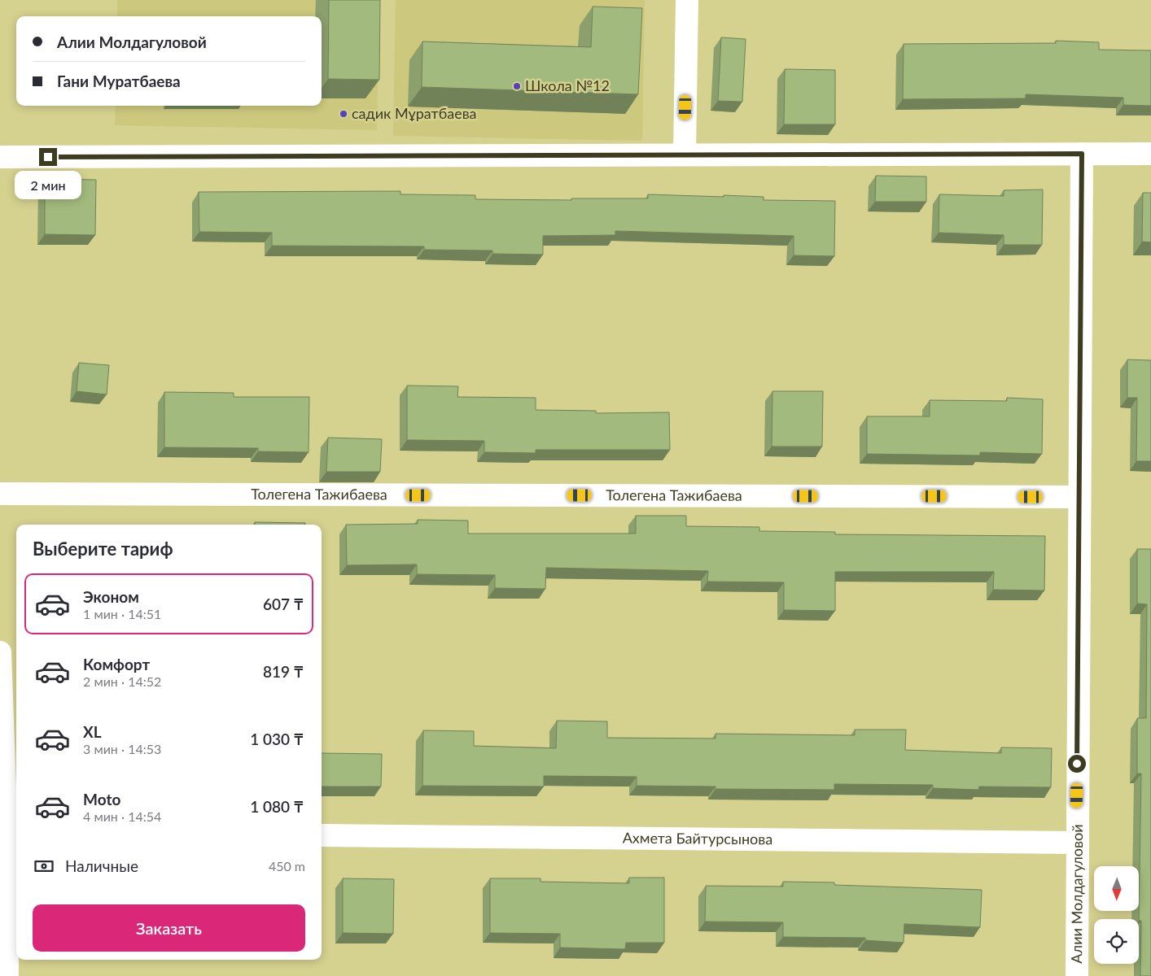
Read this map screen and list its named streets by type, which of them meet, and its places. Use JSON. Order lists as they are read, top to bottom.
{
  "streets": {
    "street": ["Толегена Тажибаева", "Ахмета Байтурсынова", "Алии Молдагуловой"]
  },
  "crossings": [
    ["Толегена Тажибаева", "Алии Молдагуловой"],
    ["Ахмета Байтурсынова", "Алии Молдагуловой"]
  ],
  "places": ["Школа №12", "садик Мұратбаева"],
  "north": "bottom",
  "page": {
    "banner": ["Алии Молдагуловой", "Гани Муратбаева"],
    "bubble": "2 мин",
    "heading": "Выберите тариф",
    "list": [
      {
        "name": "Эконом",
        "note": "1 мин · 14:51",
        "value": "607 ₸"
      },
      {
        "name": "Комфорт",
        "note": "2 мин · 14:52",
        "value": "819 ₸"
      },
      {
        "name": "XL",
        "note": "3 мин · 14:53",
        "value": "1 030 ₸"
      },
      {
        "name": "Moto",
        "note": "4 мин · 14:54",
        "value": "1 080 ₸"
      }
    ],
    "pay": ["Наличные", "450 m"],
    "buttons": "Заказать"
  }
}
